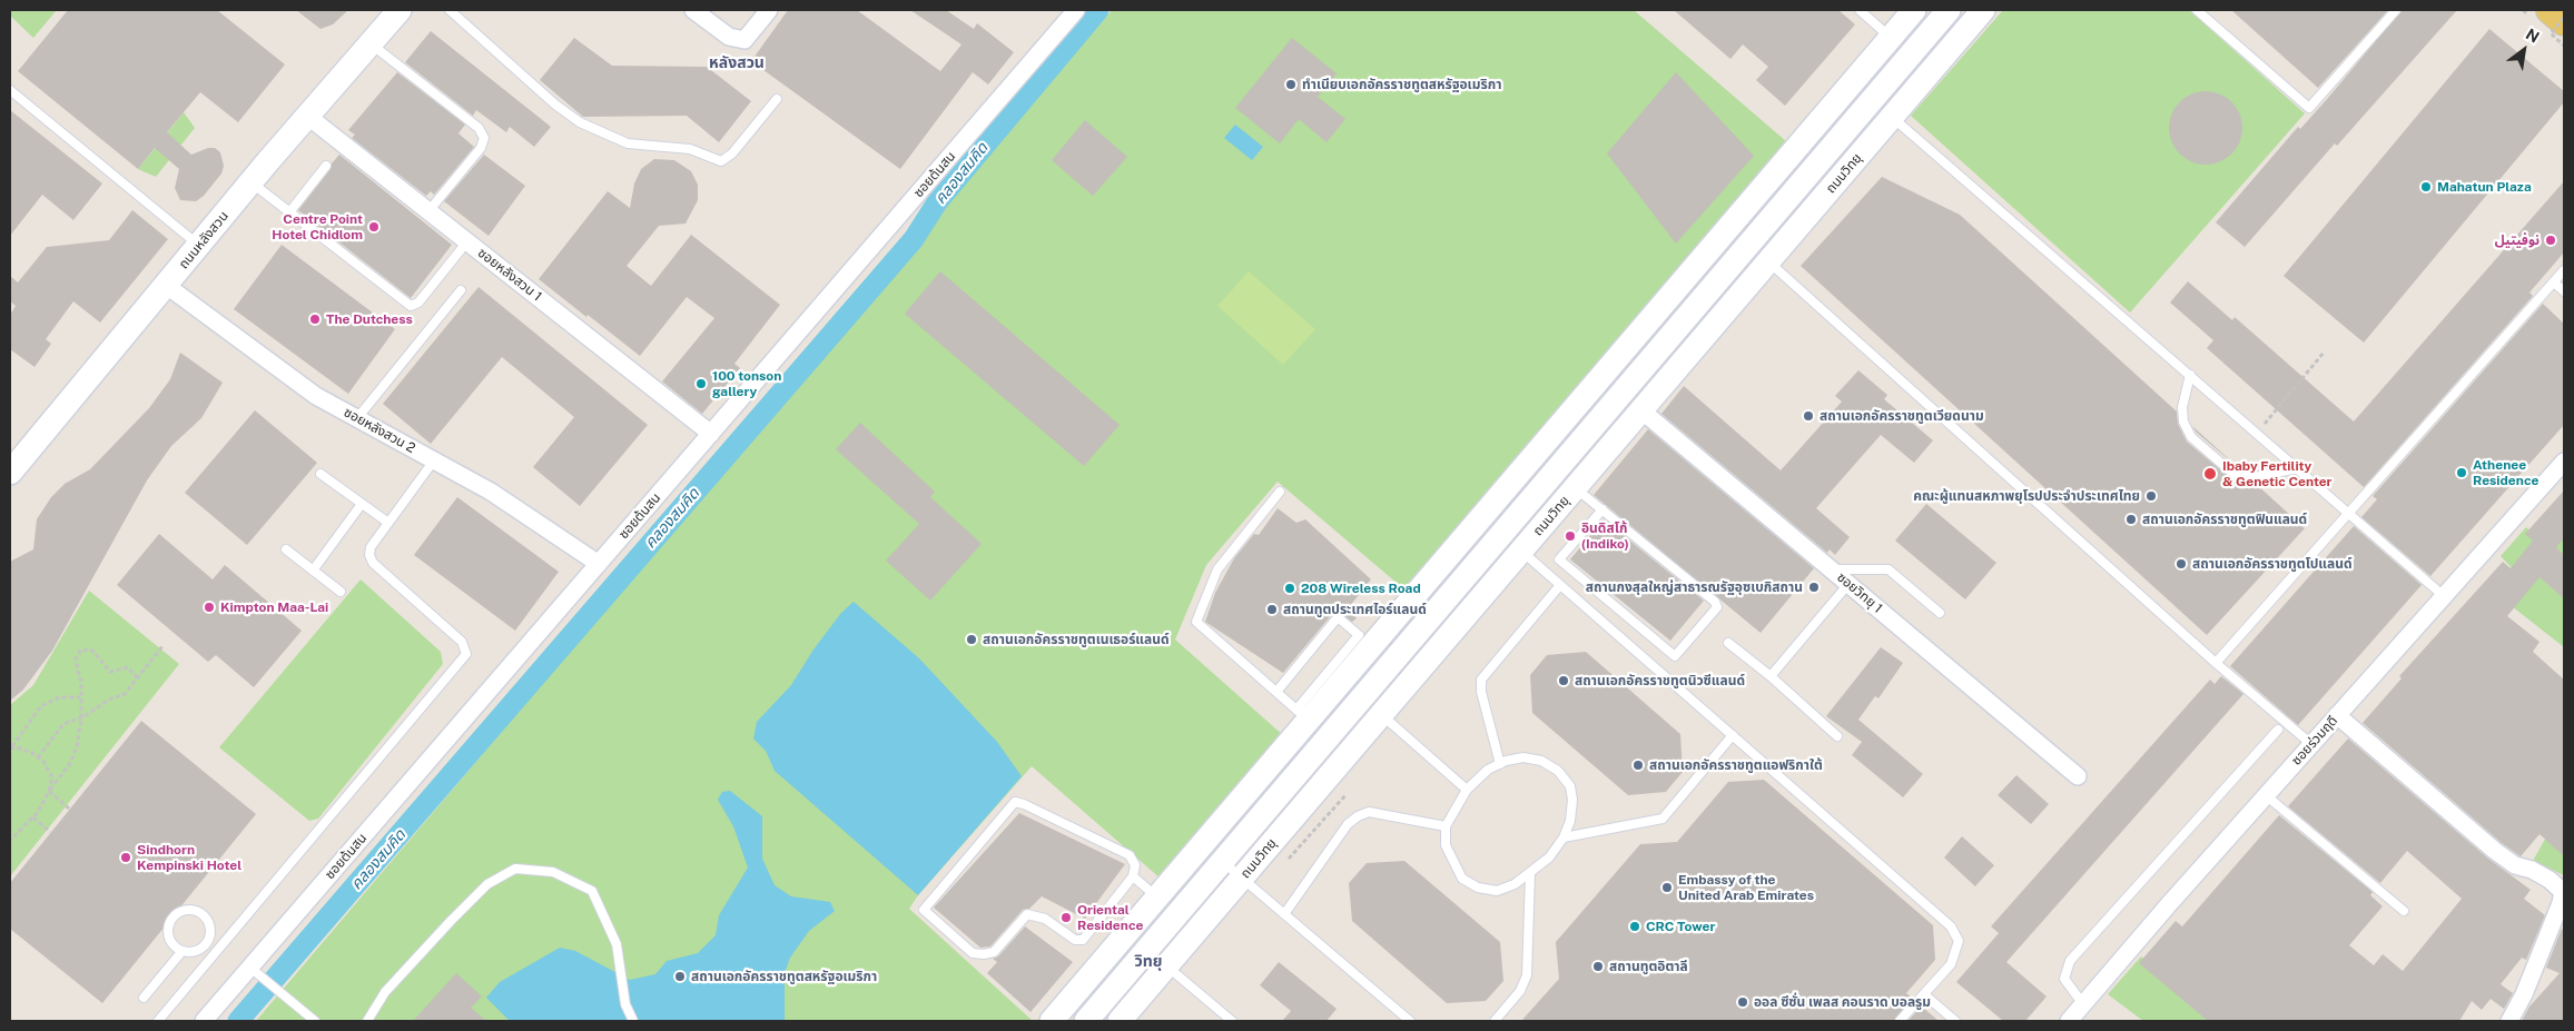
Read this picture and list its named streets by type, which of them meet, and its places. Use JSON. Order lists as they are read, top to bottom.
{
  "streets": {
    "main road": ["ถนนวิทยุ", "ถนนหลังสวน"],
    "street": [
      "ซอยต้นสน",
      "ซอยหลังสวน 1",
      "ซอยหลังสวน 2",
      "ซอยวิทยุ 1",
      "ซอยร่วมฤดี"
    ]
  },
  "crossings": [
    ["ถนนวิทยุ", "ซอยวิทยุ 1"],
    ["ซอยต้นสน", "ซอยหลังสวน 1"],
    ["ซอยต้นสน", "ซอยหลังสวน 2"],
    ["ถนนหลังสวน", "ซอยหลังสวน 1"],
    ["ถนนหลังสวน", "ซอยหลังสวน 2"]
  ],
  "districts": ["หลังสวน", "วิทยุ"],
  "water": ["คลองสมคิด"],
  "places": [
    "ทำเนียบเอกอัครราชทูตสหรัฐอเมริกา",
    "Mahatun Plaza",
    "Centre Point Hotel Chidlom",
    "نوفيتيل",
    "The Dutchess",
    "100 tonson gallery",
    "สถานเอกอัครราชทูตเวียดนาม",
    "Athenee Residence",
    "Ibaby Fertility & Genetic Center",
    "คณะผู้แทนสหภาพยุโรปประจำประเทศไทย",
    "สถานเอกอัครราชทูตฟินแลนด์",
    "อินดิสโก้ (Indiko)",
    "สถานเอกอัครราชทูตโปแลนด์",
    "สถานกงสุลใหญ่สาธารณรัฐอุซเบกิสถาน",
    "208 Wireless Road",
    "Kimpton Maa-Lai",
    "สถานทูตประเทศไอร์แลนด์",
    "สถานเอกอัครราชทูตเนเธอร์แลนด์",
    "สถานเอกอัครราชทูตนิวซีแลนด์",
    "สถานเอกอัครราชทูตแอฟริกาใต้",
    "Sindhorn Kempinski Hotel",
    "Embassy of the United Arab Emirates",
    "Oriental Residence",
    "CRC Tower",
    "สถานทูตอิตาลี",
    "สถานเอกอัครราชทูตสหรัฐอเมริกา",
    "ออล ซีซั่น เพลส คอนราด บอลรูม"
  ],
  "north": "top right"
}
